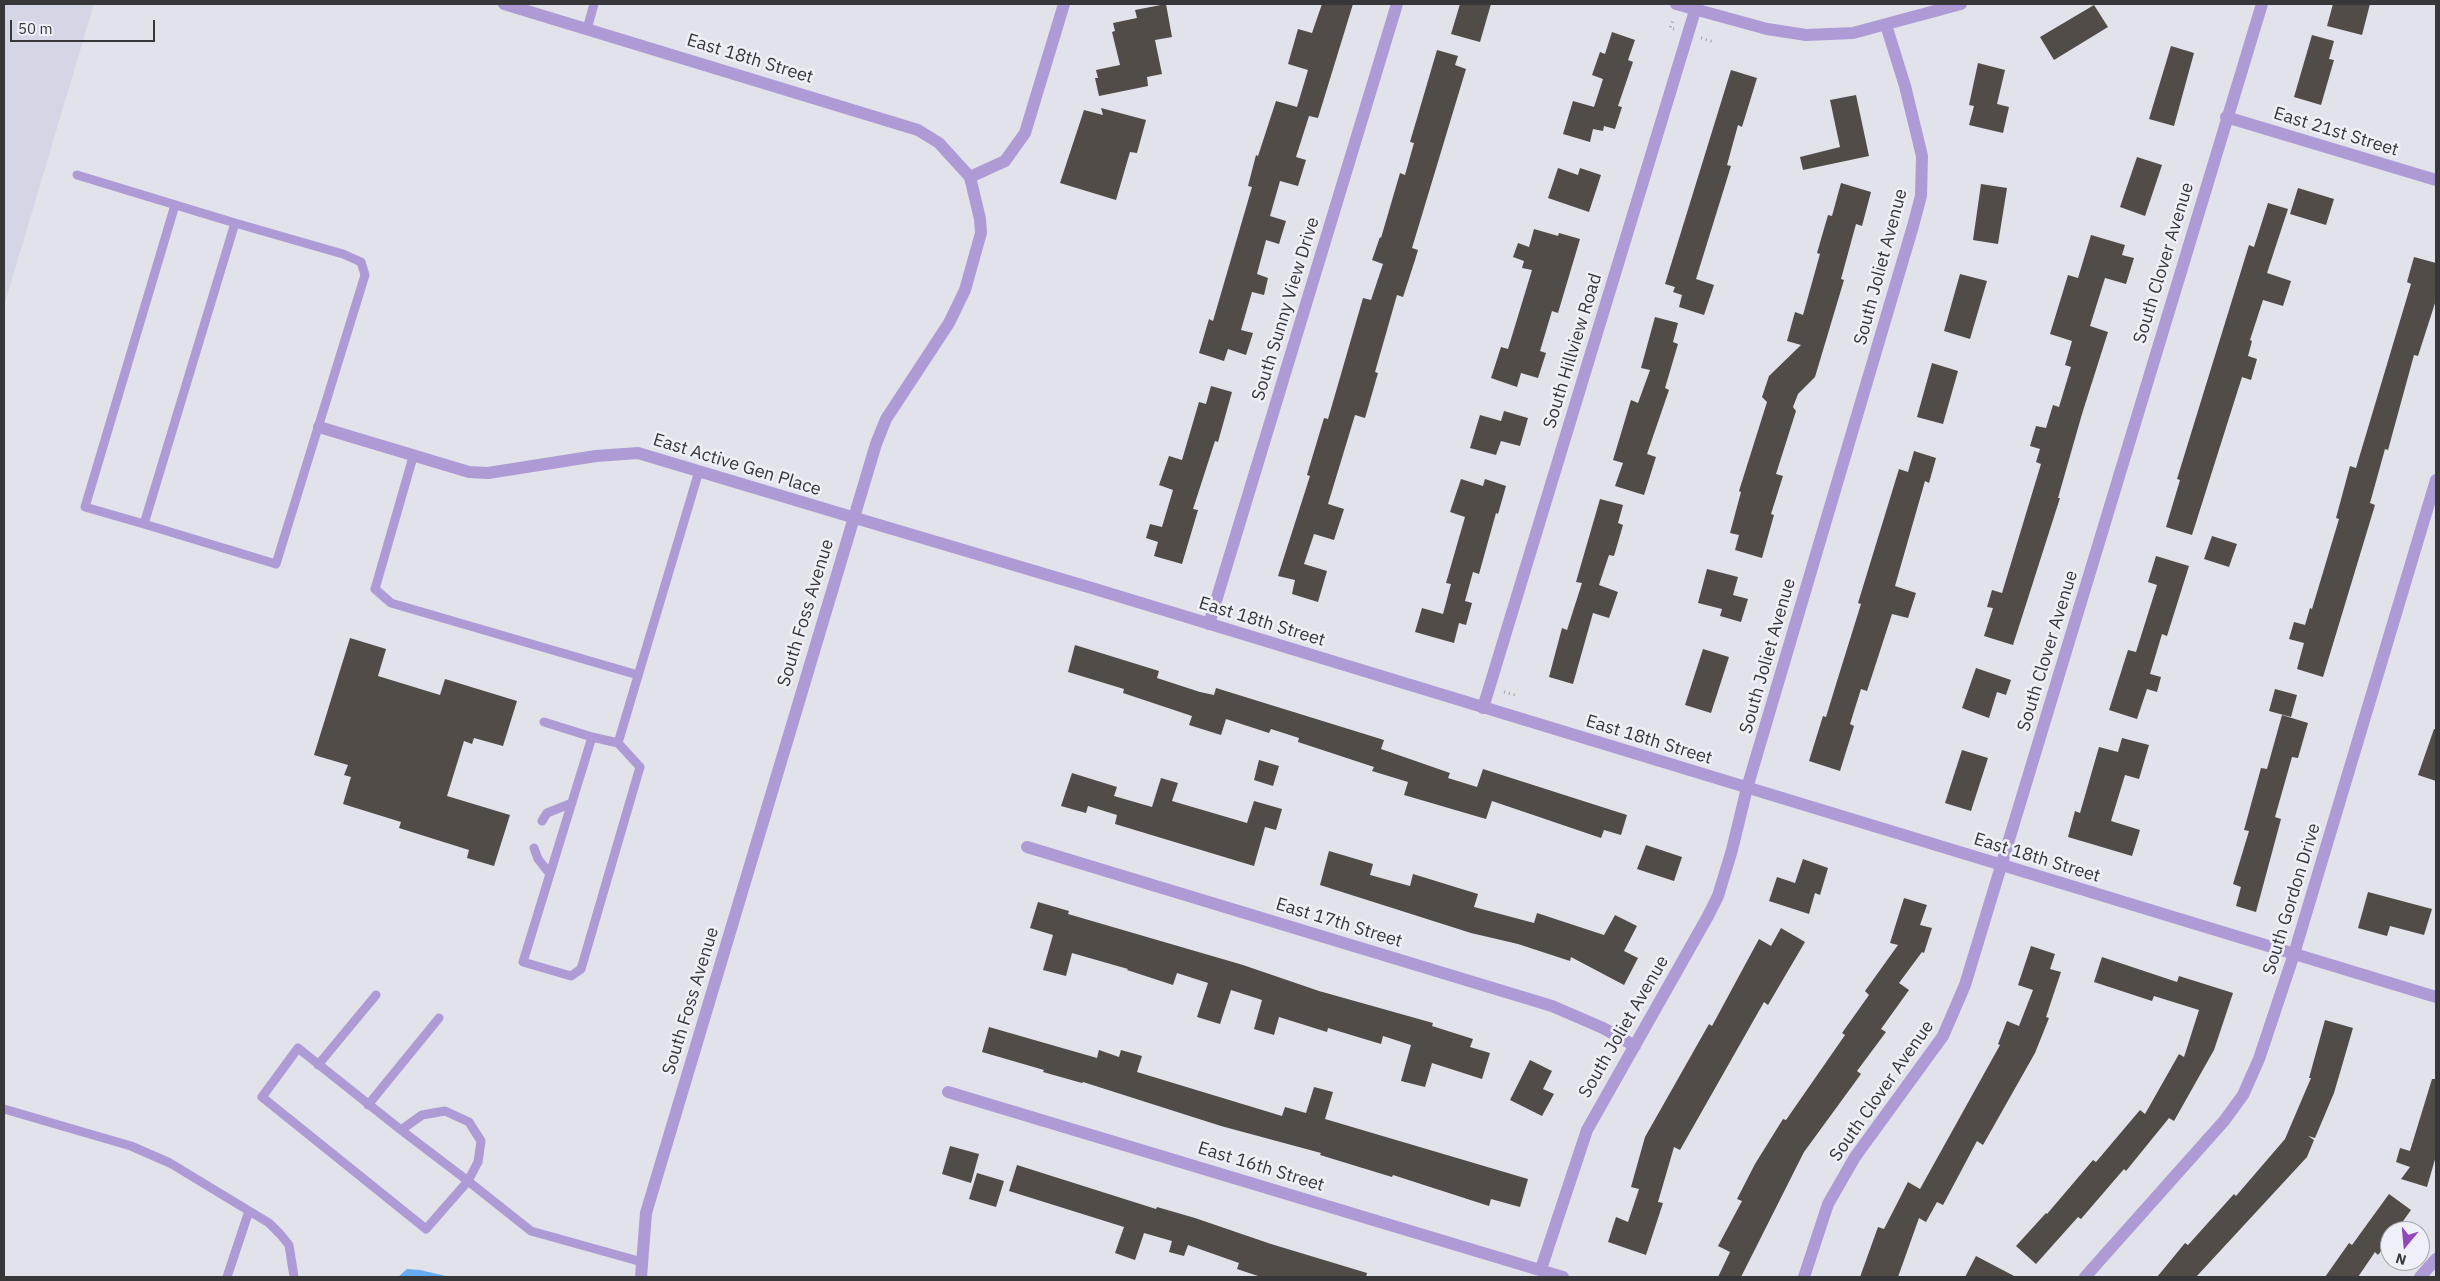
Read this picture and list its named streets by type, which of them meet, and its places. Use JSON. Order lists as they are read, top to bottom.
{
  "streets": {
    "street": [
      "East 18th Street",
      "East 21st Street",
      "South Clover Avenue",
      "South Joliet Avenue",
      "South Sunny View Drive",
      "South Hillview Road",
      "East Active Gen Place",
      "South Foss Avenue",
      "South Gordon Drive",
      "East 17th Street",
      "East 16th Street"
    ]
  },
  "crossings": [
    ["East 18th Street", "South Clover Avenue"],
    ["East 18th Street", "South Joliet Avenue"],
    ["East 18th Street", "South Sunny View Drive"],
    ["East 18th Street", "South Hillview Road"],
    ["East 18th Street", "East Active Gen Place"],
    ["East 18th Street", "South Foss Avenue"],
    ["East 18th Street", "South Gordon Drive"],
    ["East 21st Street", "South Clover Avenue"],
    ["South Joliet Avenue", "East 17th Street"],
    ["South Joliet Avenue", "East 16th Street"],
    ["East Active Gen Place", "South Foss Avenue"]
  ],
  "scale_bar": "50 m",
  "north": "bottom"
}
